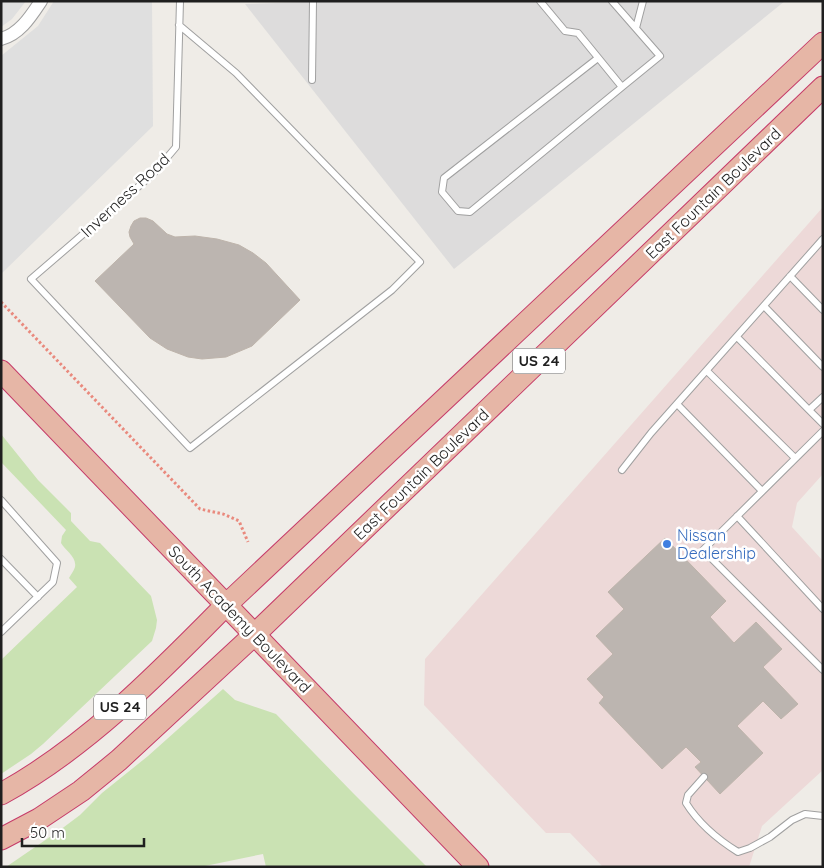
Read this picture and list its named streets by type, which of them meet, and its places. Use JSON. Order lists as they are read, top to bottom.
{
  "streets": {
    "highway": ["East Fountain Boulevard", "US 24", "South Academy Boulevard"],
    "lane": ["Inverness Road"]
  },
  "crossings": [
    ["East Fountain Boulevard", "South Academy Boulevard"]
  ],
  "places": ["Nissan Dealership"],
  "scale_bar": "50 m"
}
